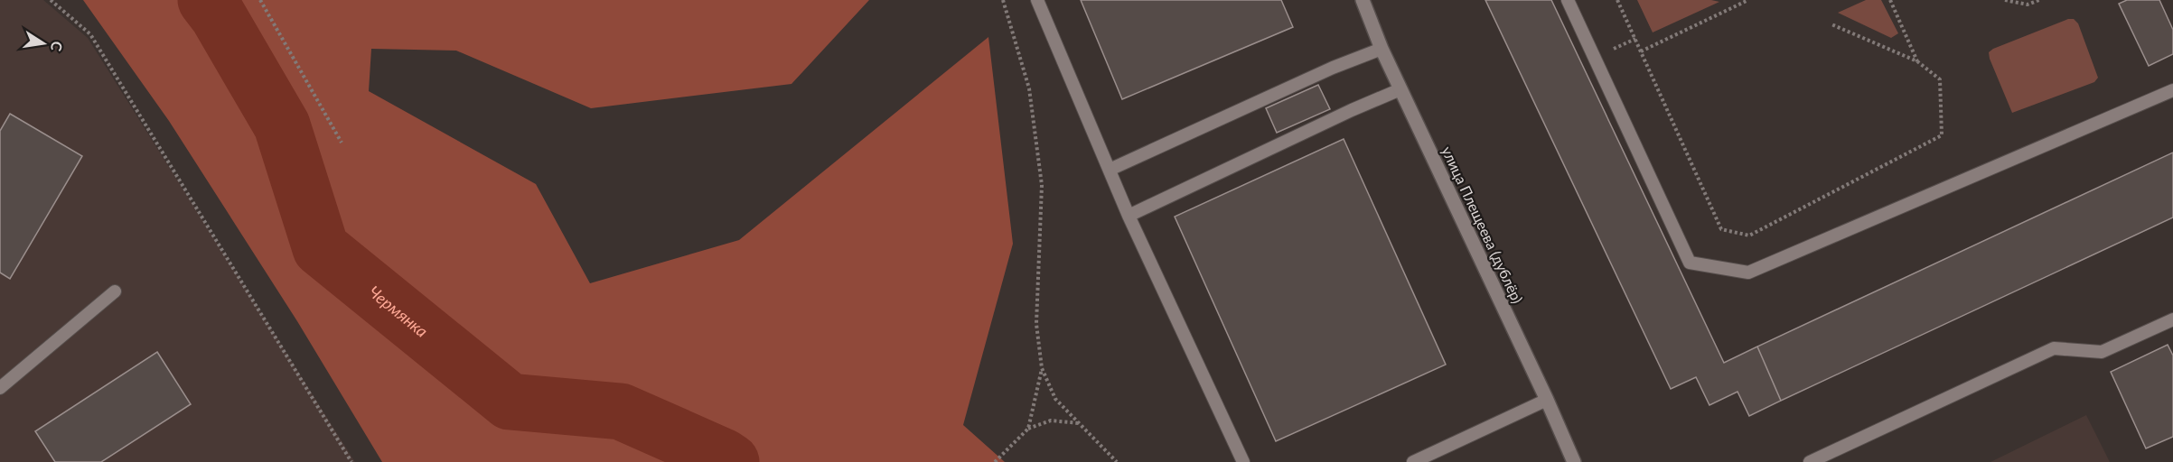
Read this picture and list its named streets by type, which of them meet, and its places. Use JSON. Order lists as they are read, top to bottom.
{
  "streets": {
    "street": ["улица Плещеева (дублёр)"]
  },
  "water": ["Чермянка"],
  "north": "right"
}
